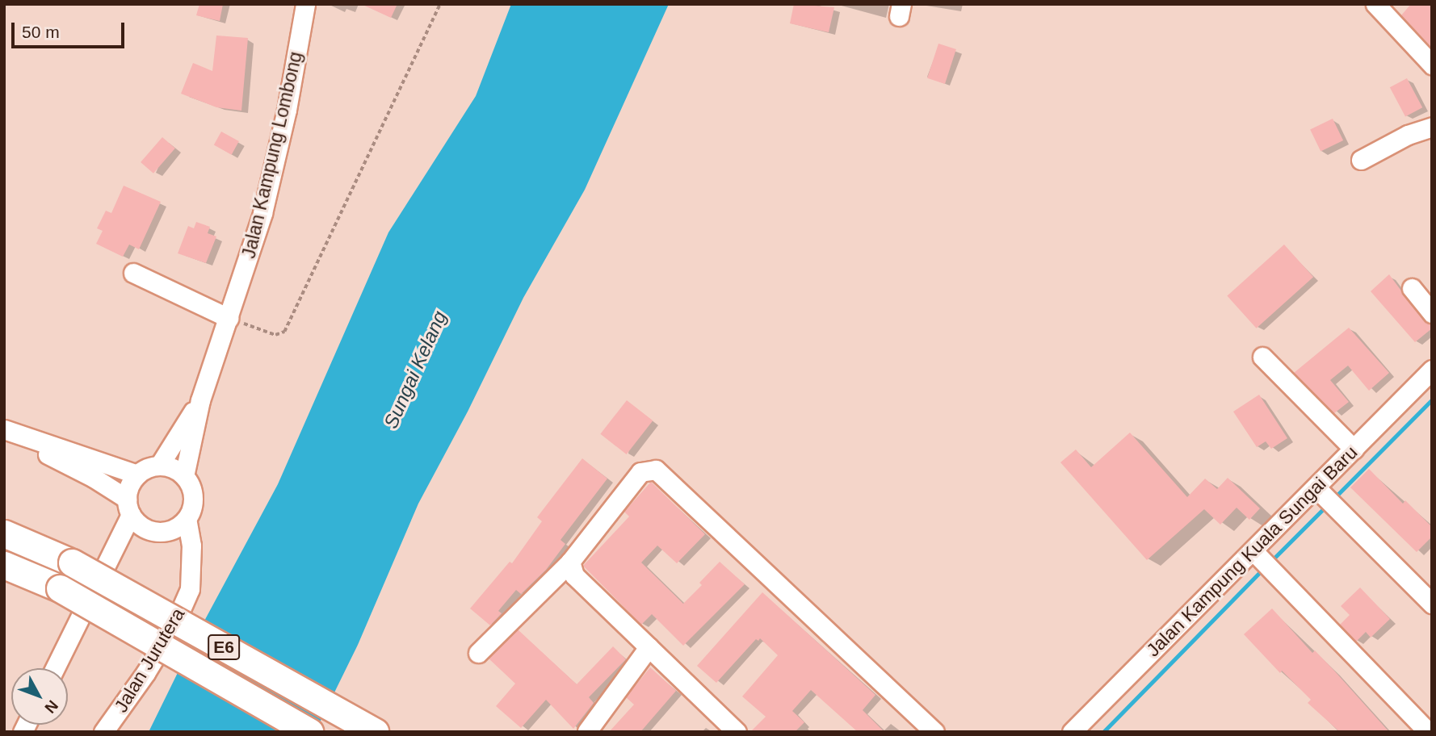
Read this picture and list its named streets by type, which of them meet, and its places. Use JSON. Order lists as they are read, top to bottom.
{
  "streets": {
    "highway": ["E6"],
    "street": ["Jalan Kampung Lombong", "Jalan Kampung Kuala Sungai Baru", "Jalan Jurutera"]
  },
  "water": ["Sungai Kelang"],
  "scale_bar": "50 m",
  "north": "bottom right"
}
